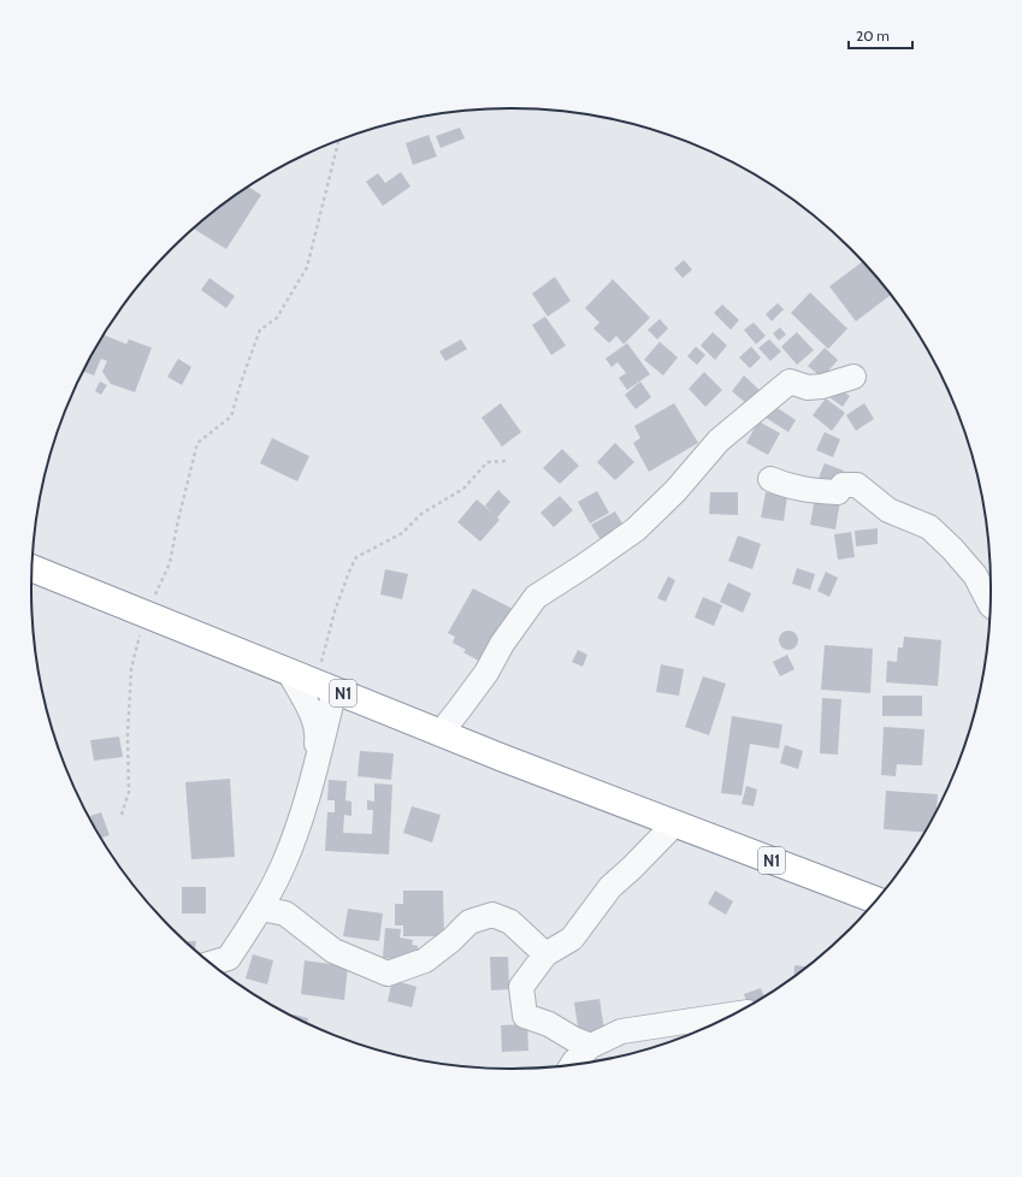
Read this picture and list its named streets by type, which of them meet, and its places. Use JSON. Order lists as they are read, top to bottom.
{
  "streets": {
    "highway": ["N1"]
  },
  "scale_bar": "20 m"
}
